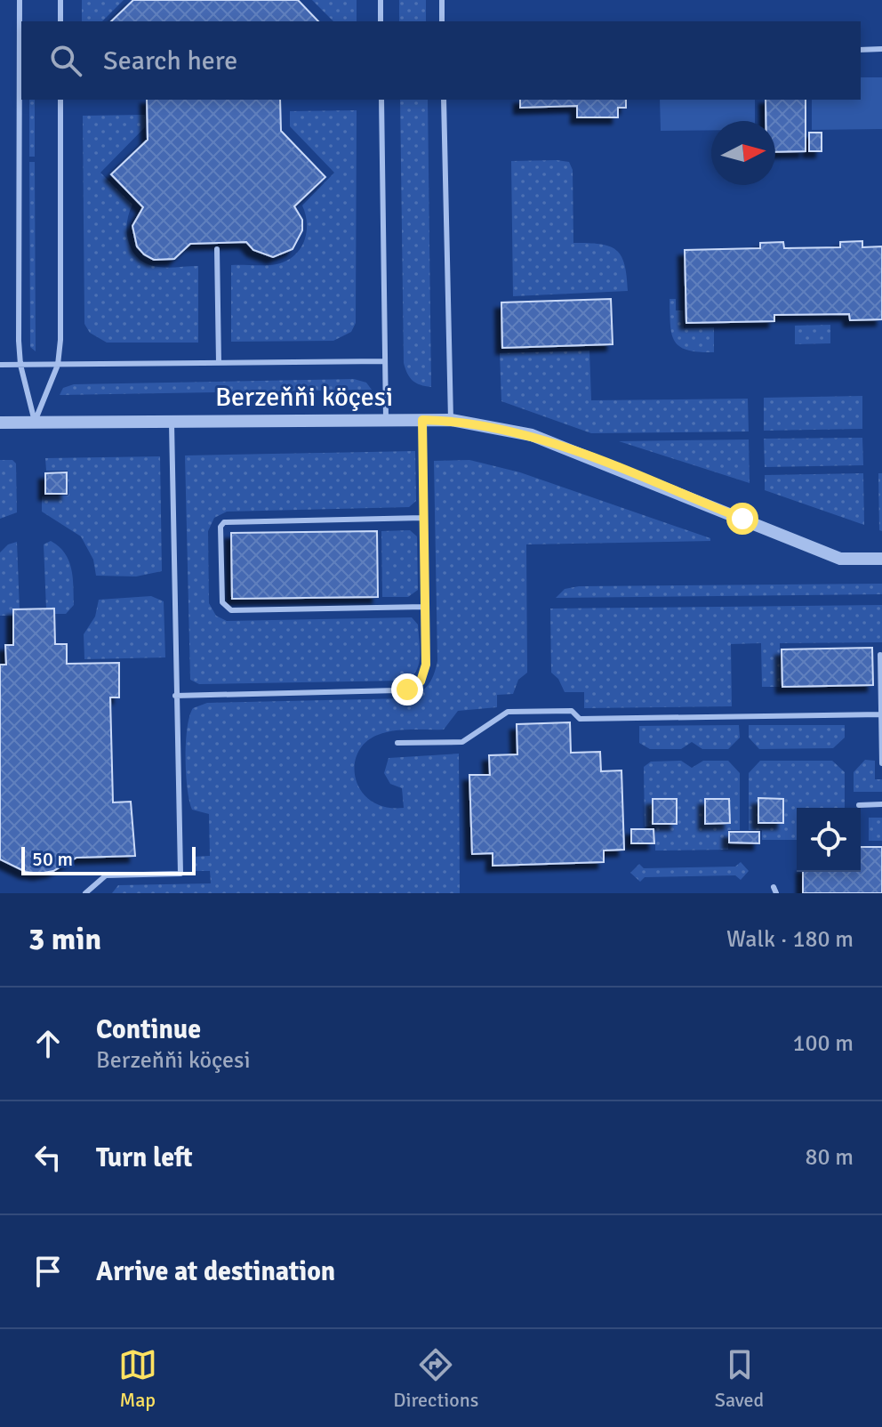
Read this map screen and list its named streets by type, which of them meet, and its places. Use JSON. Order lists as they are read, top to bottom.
{
  "streets": {
    "street": ["Berzeňňi köçesi"]
  },
  "scale_bar": "50 m",
  "north": "right",
  "page": {
    "search": "Search here",
    "scale": "50 m",
    "heading": ["3 min", "Walk · 180 m"],
    "list": [
      ["Continue", "Berzeňňi köçesi", "100 m"],
      ["Turn left", "80 m"],
      "Arrive at destination"
    ],
    "nav": ["Map", "Directions", "Saved"]
  }
}
